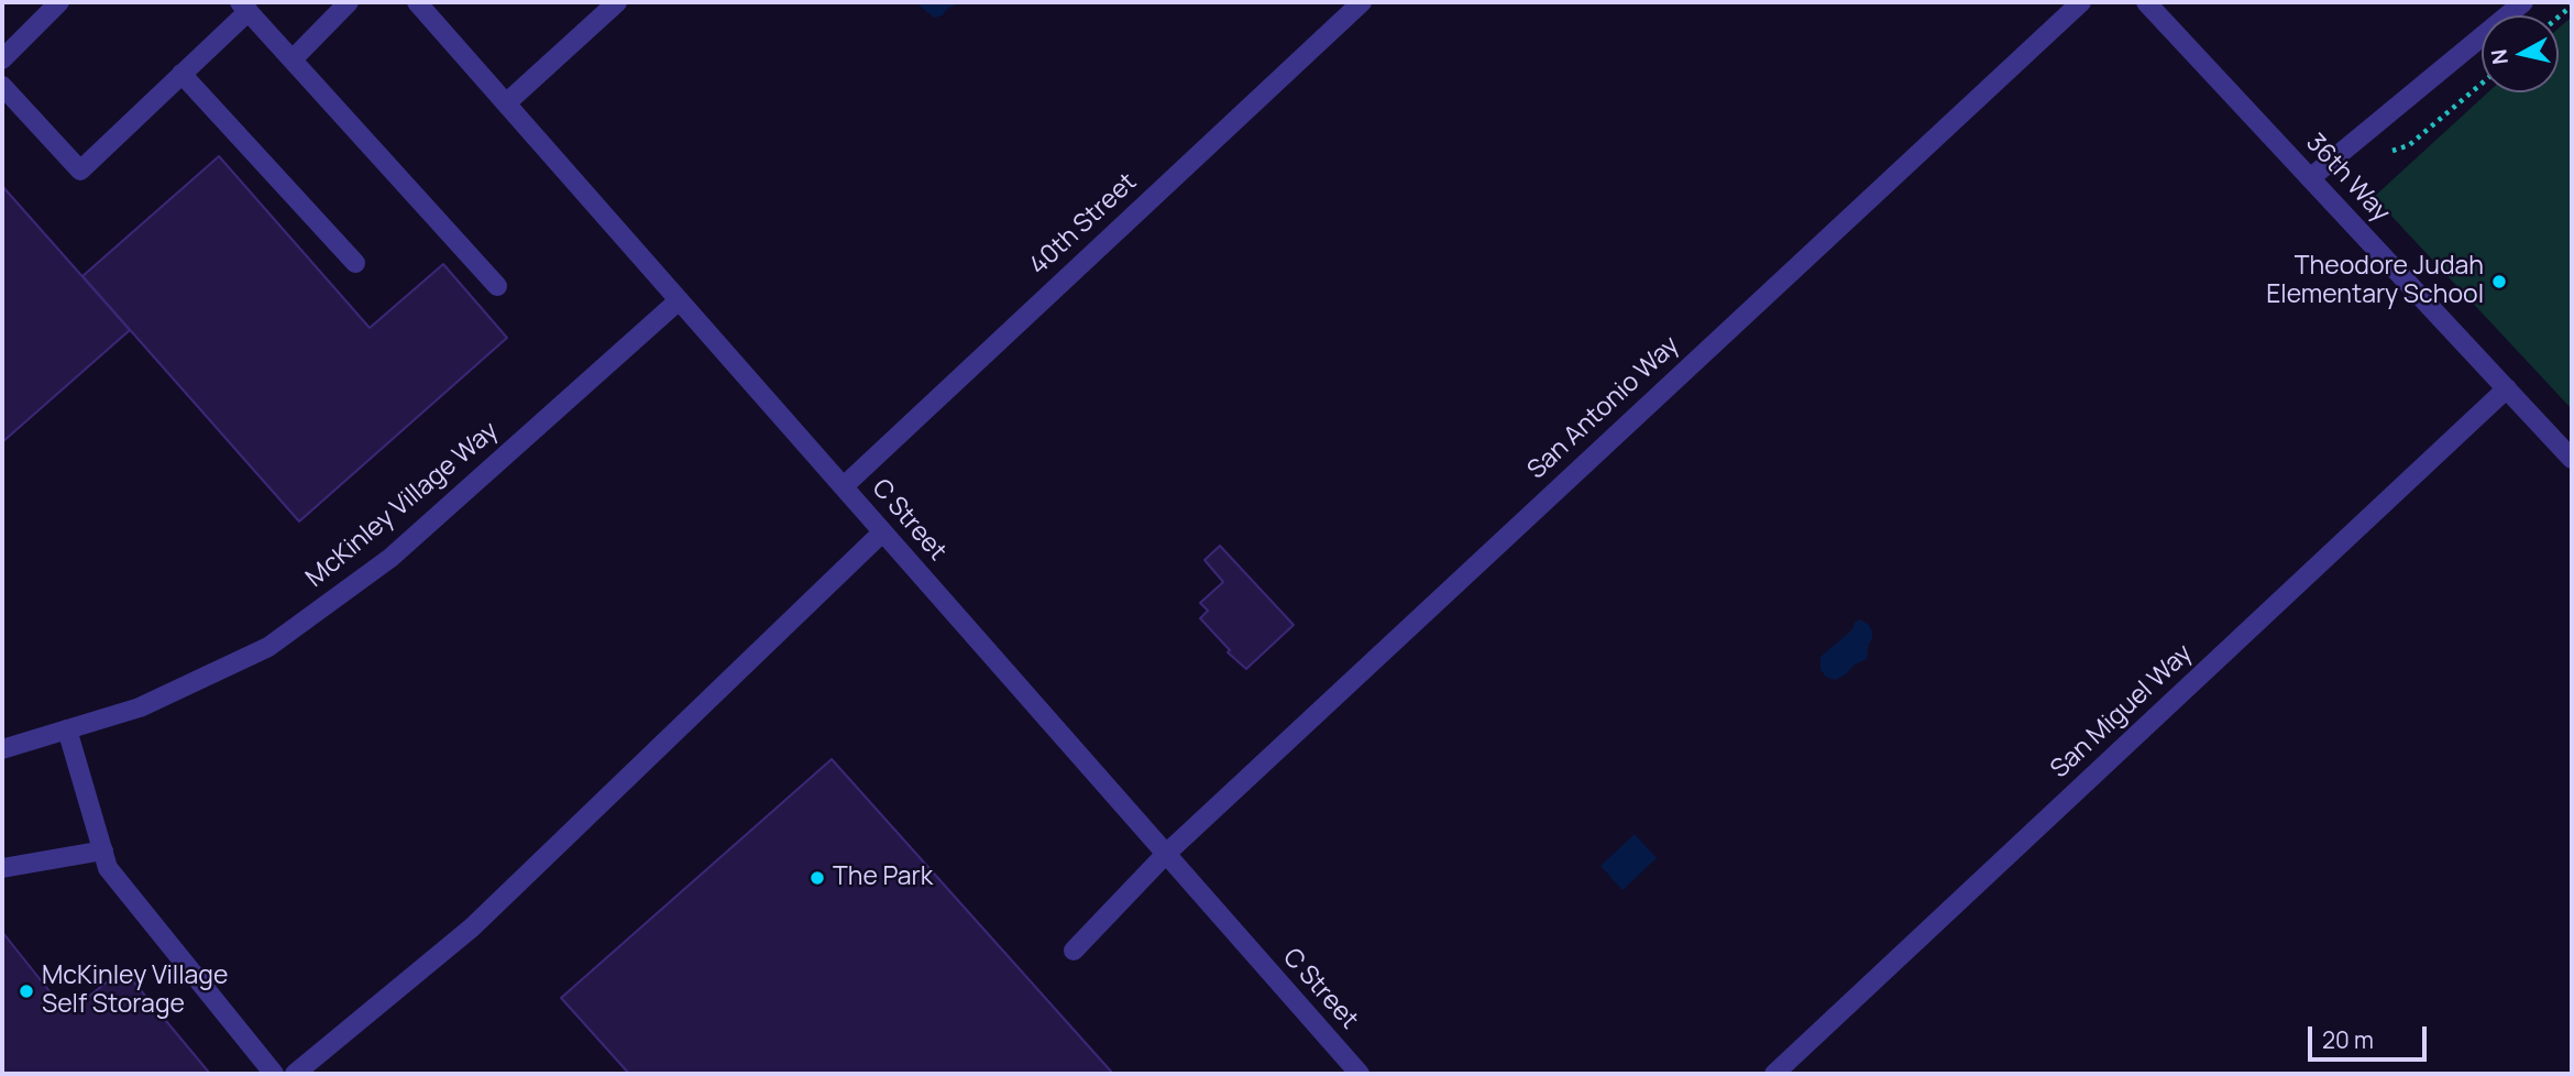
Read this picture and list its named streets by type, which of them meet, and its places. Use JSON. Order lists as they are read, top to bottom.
{
  "streets": {
    "street": [
      "36th Way",
      "40th Street",
      "San Antonio Way",
      "McKinley Village Way",
      "C Street",
      "San Miguel Way"
    ]
  },
  "crossings": [
    ["36th Way", "San Miguel Way"],
    ["40th Street", "C Street"],
    ["San Antonio Way", "C Street"],
    ["McKinley Village Way", "C Street"]
  ],
  "places": ["Theodore Judah Elementary School", "The Park", "McKinley Village Self Storage"],
  "scale_bar": "20 m",
  "north": "left"
}
